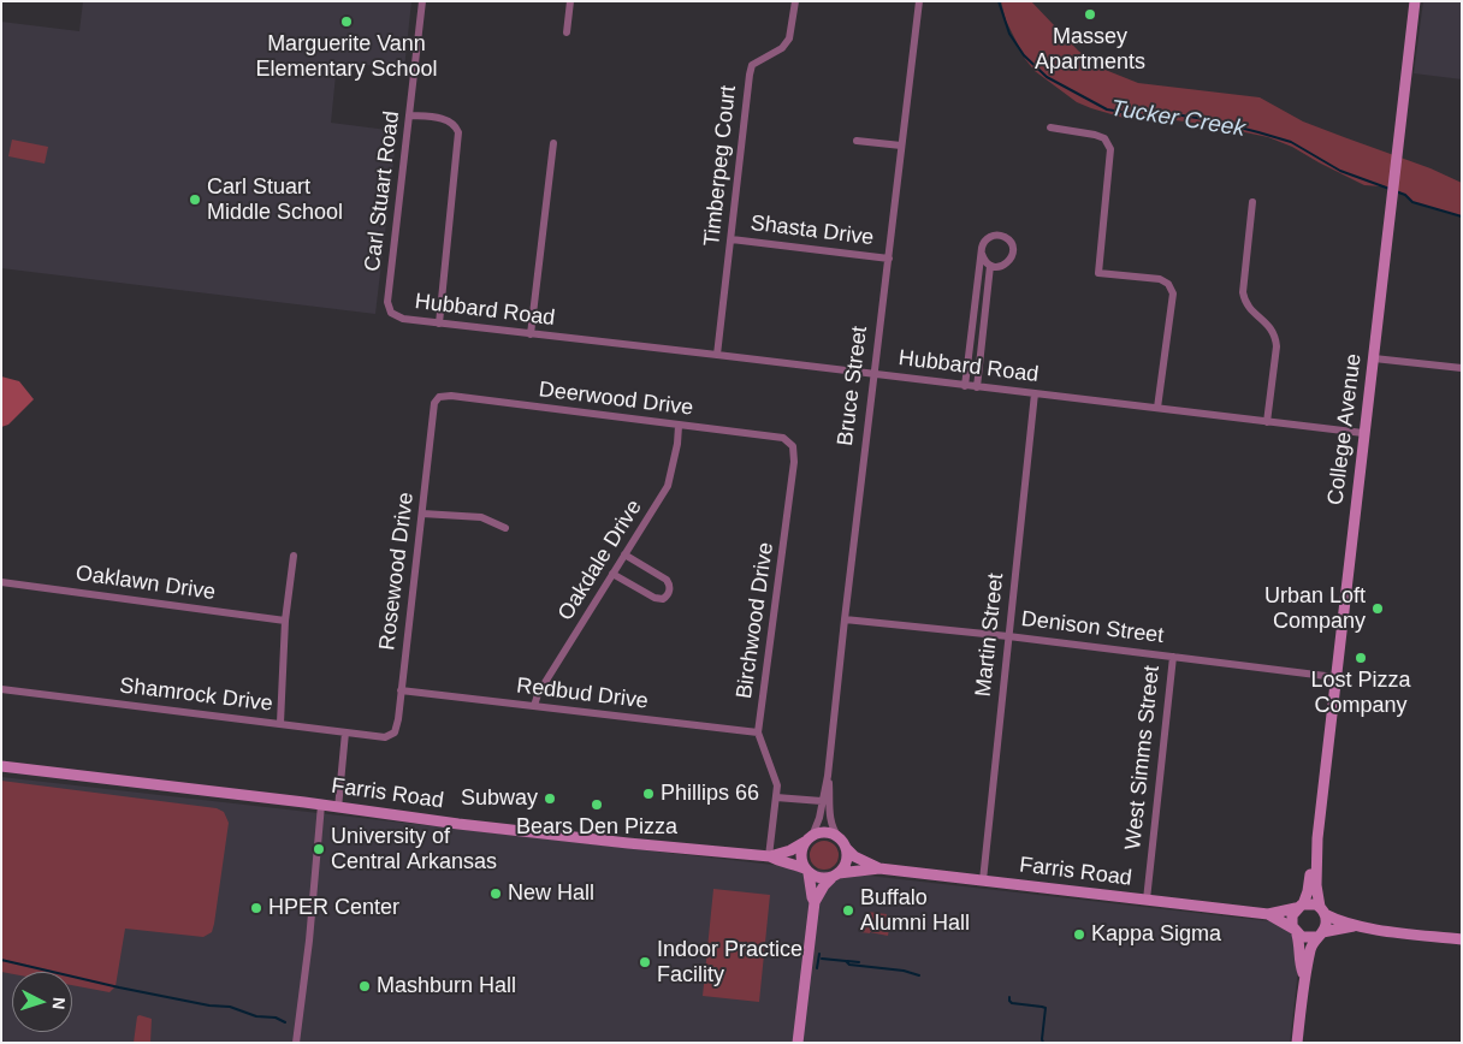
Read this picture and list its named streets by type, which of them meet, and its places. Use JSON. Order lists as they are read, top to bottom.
{
  "streets": {
    "street": [
      "Timberpeg Court",
      "Carl Stuart Road",
      "Shasta Drive",
      "Hubbard Road",
      "Bruce Street",
      "Deerwood Drive",
      "College Avenue",
      "Oakdale Drive",
      "Rosewood Drive",
      "Oaklawn Drive",
      "Birchwood Drive",
      "Denison Street",
      "Martin Street",
      "Redbud Drive",
      "Shamrock Drive",
      "West Simms Street",
      "Farris Road"
    ]
  },
  "crossings": [
    ["Timberpeg Court", "Shasta Drive"],
    ["Timberpeg Court", "Hubbard Road"],
    ["Carl Stuart Road", "Hubbard Road"],
    ["Shasta Drive", "Bruce Street"],
    ["Hubbard Road", "Bruce Street"],
    ["Hubbard Road", "College Avenue"],
    ["Hubbard Road", "Martin Street"],
    ["Bruce Street", "Denison Street"],
    ["Bruce Street", "Farris Road"],
    ["Deerwood Drive", "Oakdale Drive"],
    ["Deerwood Drive", "Rosewood Drive"],
    ["Deerwood Drive", "Birchwood Drive"],
    ["College Avenue", "Denison Street"],
    ["College Avenue", "Farris Road"],
    ["Oakdale Drive", "Redbud Drive"],
    ["Rosewood Drive", "Redbud Drive"],
    ["Rosewood Drive", "Shamrock Drive"],
    ["Birchwood Drive", "Redbud Drive"],
    ["Birchwood Drive", "Farris Road"],
    ["Denison Street", "Martin Street"],
    ["Denison Street", "West Simms Street"],
    ["Martin Street", "Farris Road"],
    ["West Simms Street", "Farris Road"]
  ],
  "water": ["Tucker Creek"],
  "places": [
    "Massey Apartments",
    "Marguerite Vann Elementary School",
    "Carl Stuart Middle School",
    "Urban Loft Company",
    "Lost Pizza Company",
    "Phillips 66",
    "Subway",
    "Bears Den Pizza",
    "University of Central Arkansas",
    "New Hall",
    "HPER Center",
    "Buffalo Alumni Hall",
    "Kappa Sigma",
    "Indoor Practice Facility",
    "Mashburn Hall"
  ],
  "north": "right"
}
